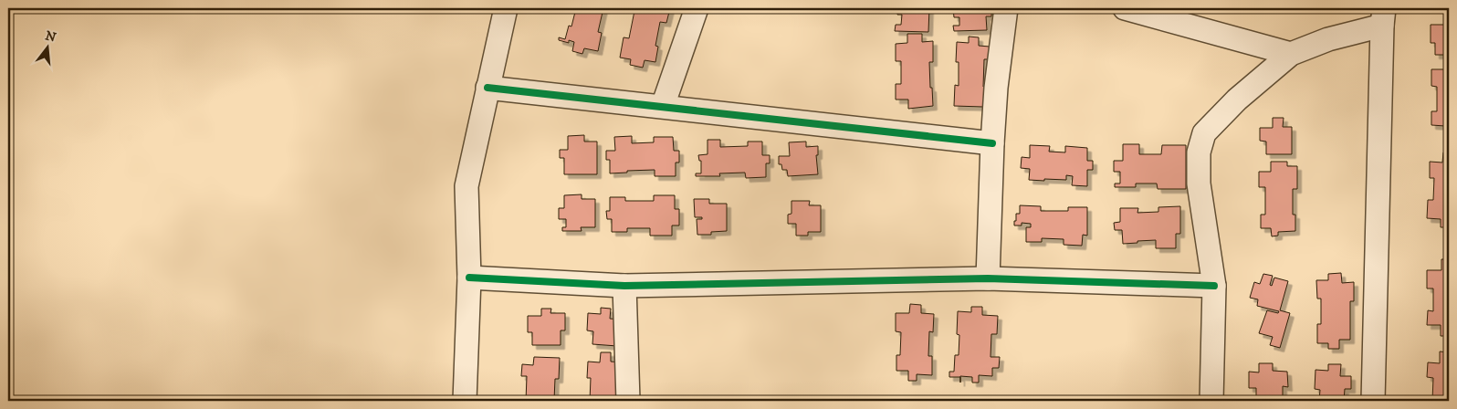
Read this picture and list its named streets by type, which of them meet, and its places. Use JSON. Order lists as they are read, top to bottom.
{
  "north": "top"
}
